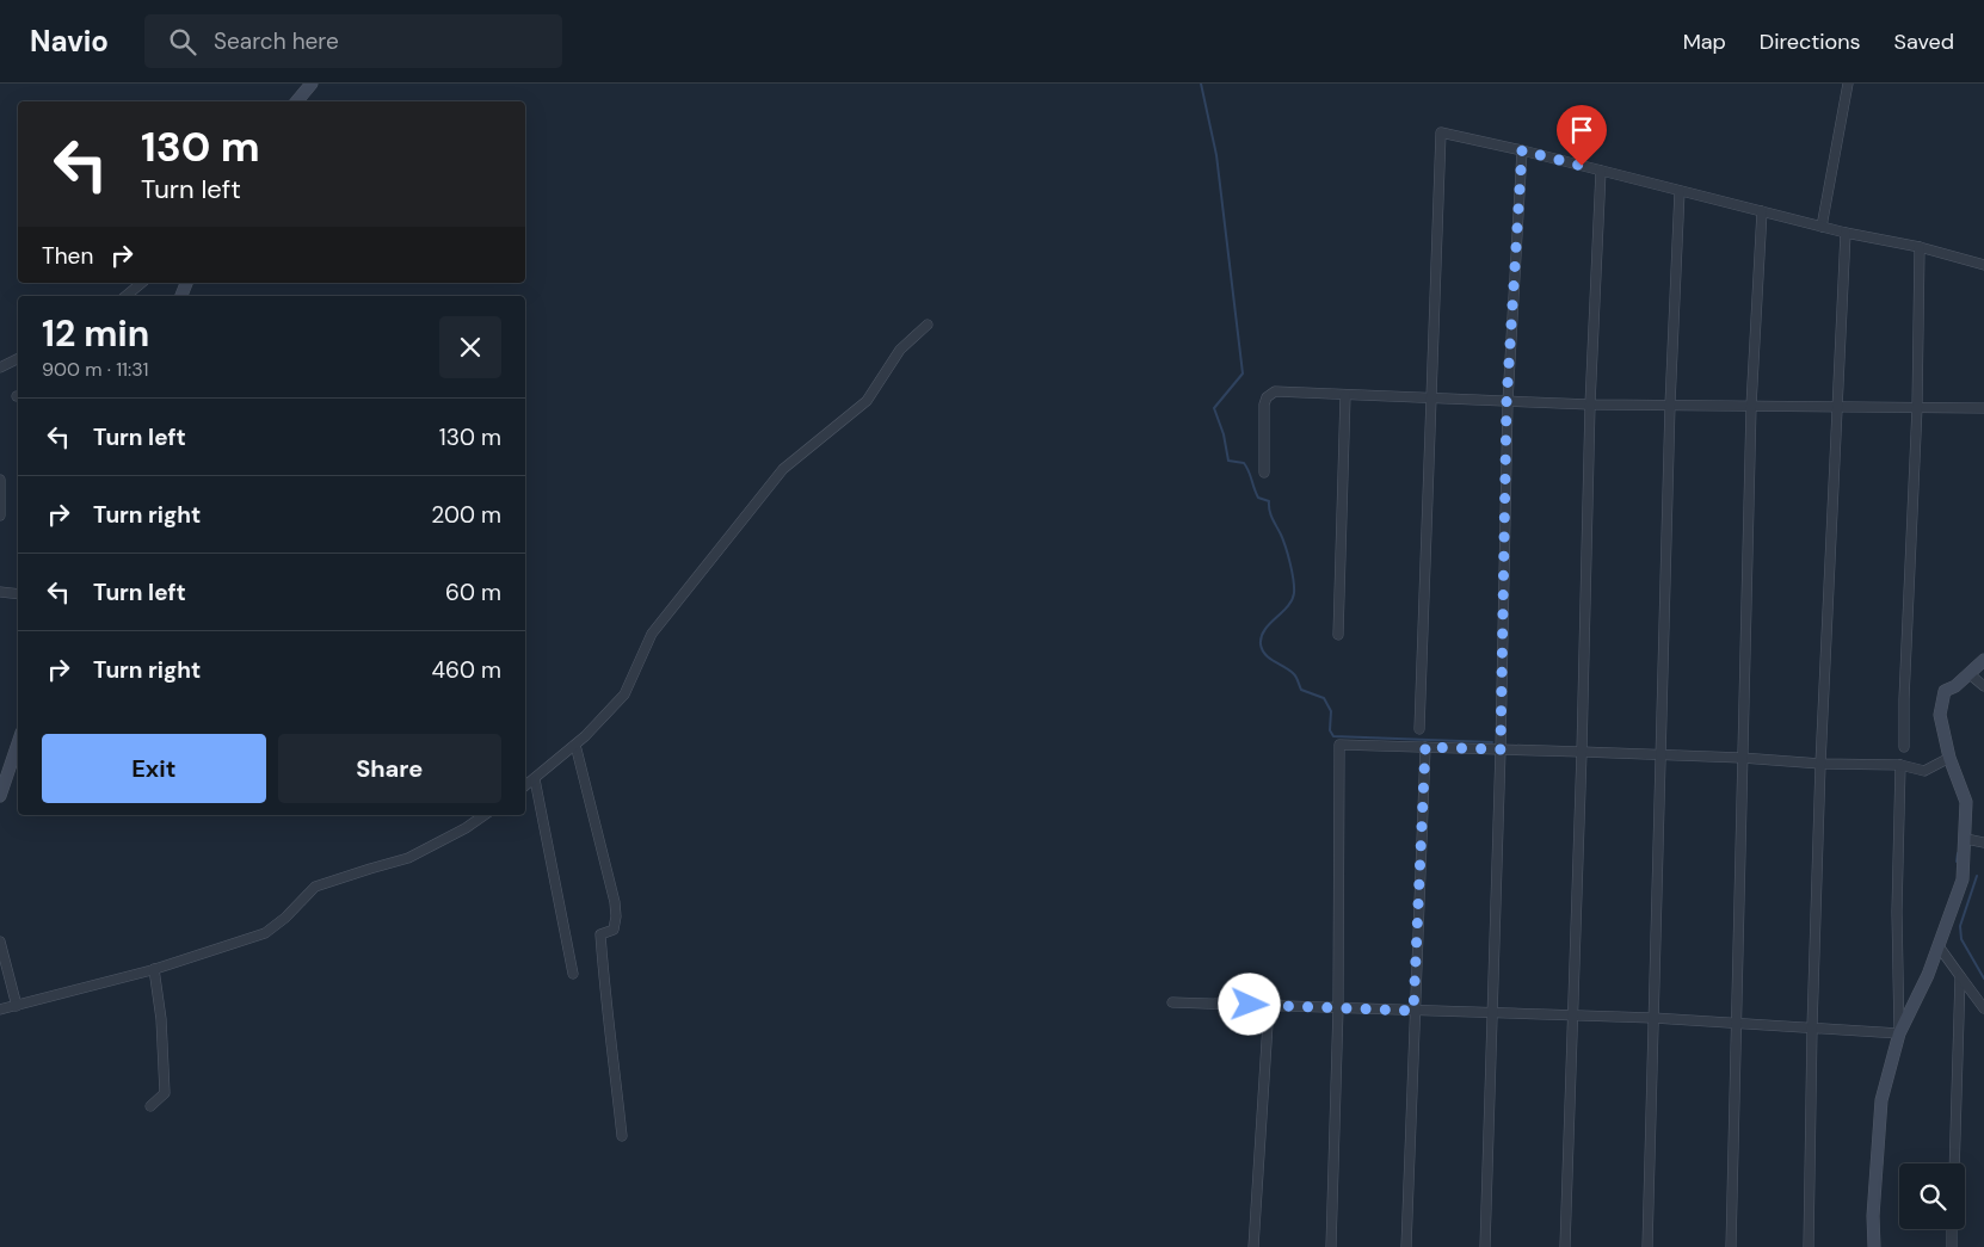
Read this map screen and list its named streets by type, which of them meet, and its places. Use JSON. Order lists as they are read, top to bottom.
{
  "page": {
    "header": "Navio",
    "search": "Search here",
    "nav": ["Map", "Directions", "Saved"],
    "turn": ["130 m", "Turn left"],
    "then": "Then",
    "heading": ["12 min", "900 m · 11:31"],
    "list": [
      {
        "name": "Turn left",
        "value": "130 m"
      },
      {
        "name": "Turn right",
        "value": "200 m"
      },
      {
        "name": "Turn left",
        "value": "60 m"
      },
      {
        "name": "Turn right",
        "value": "460 m"
      }
    ],
    "buttons": ["Exit", "Share"]
  }
}
